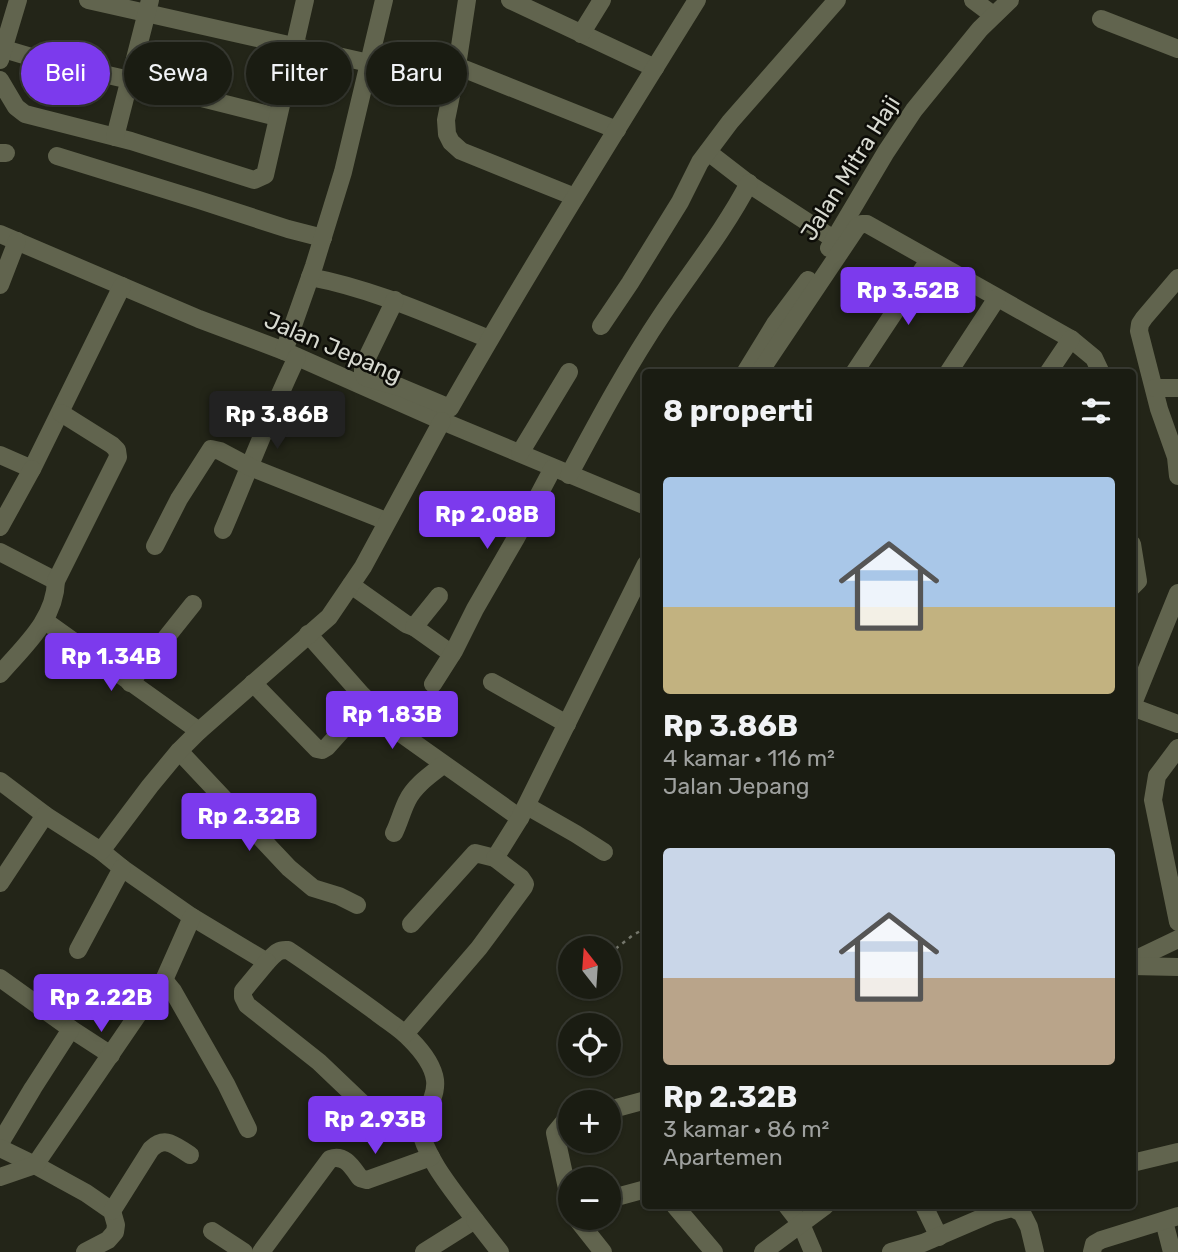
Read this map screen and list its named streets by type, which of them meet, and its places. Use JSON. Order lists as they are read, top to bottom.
{
  "streets": {
    "street": ["Jalan Mitra Haji", "Jalan Jepang"]
  },
  "north": "top",
  "page": {
    "chip": [
      "Beli",
      "Sewa",
      "Filter",
      "Baru"
    ],
    "price": [
      "Rp 3.52B",
      "Rp 3.86B",
      "Rp 2.08B",
      "Rp 1.34B",
      "Rp 1.83B",
      "Rp 2.32B",
      "Rp 2.22B",
      "Rp 2.93B"
    ],
    "heading": "8 properti",
    "list": [
      {
        "name": "Rp 3.86B",
        "note": "4 kamar · 116 m² · Jalan Jepang"
      },
      {
        "name": "Rp 2.32B",
        "note": "3 kamar · 86 m² · Apartemen"
      }
    ],
    "map_buttons": ["+", "−"]
  }
}
